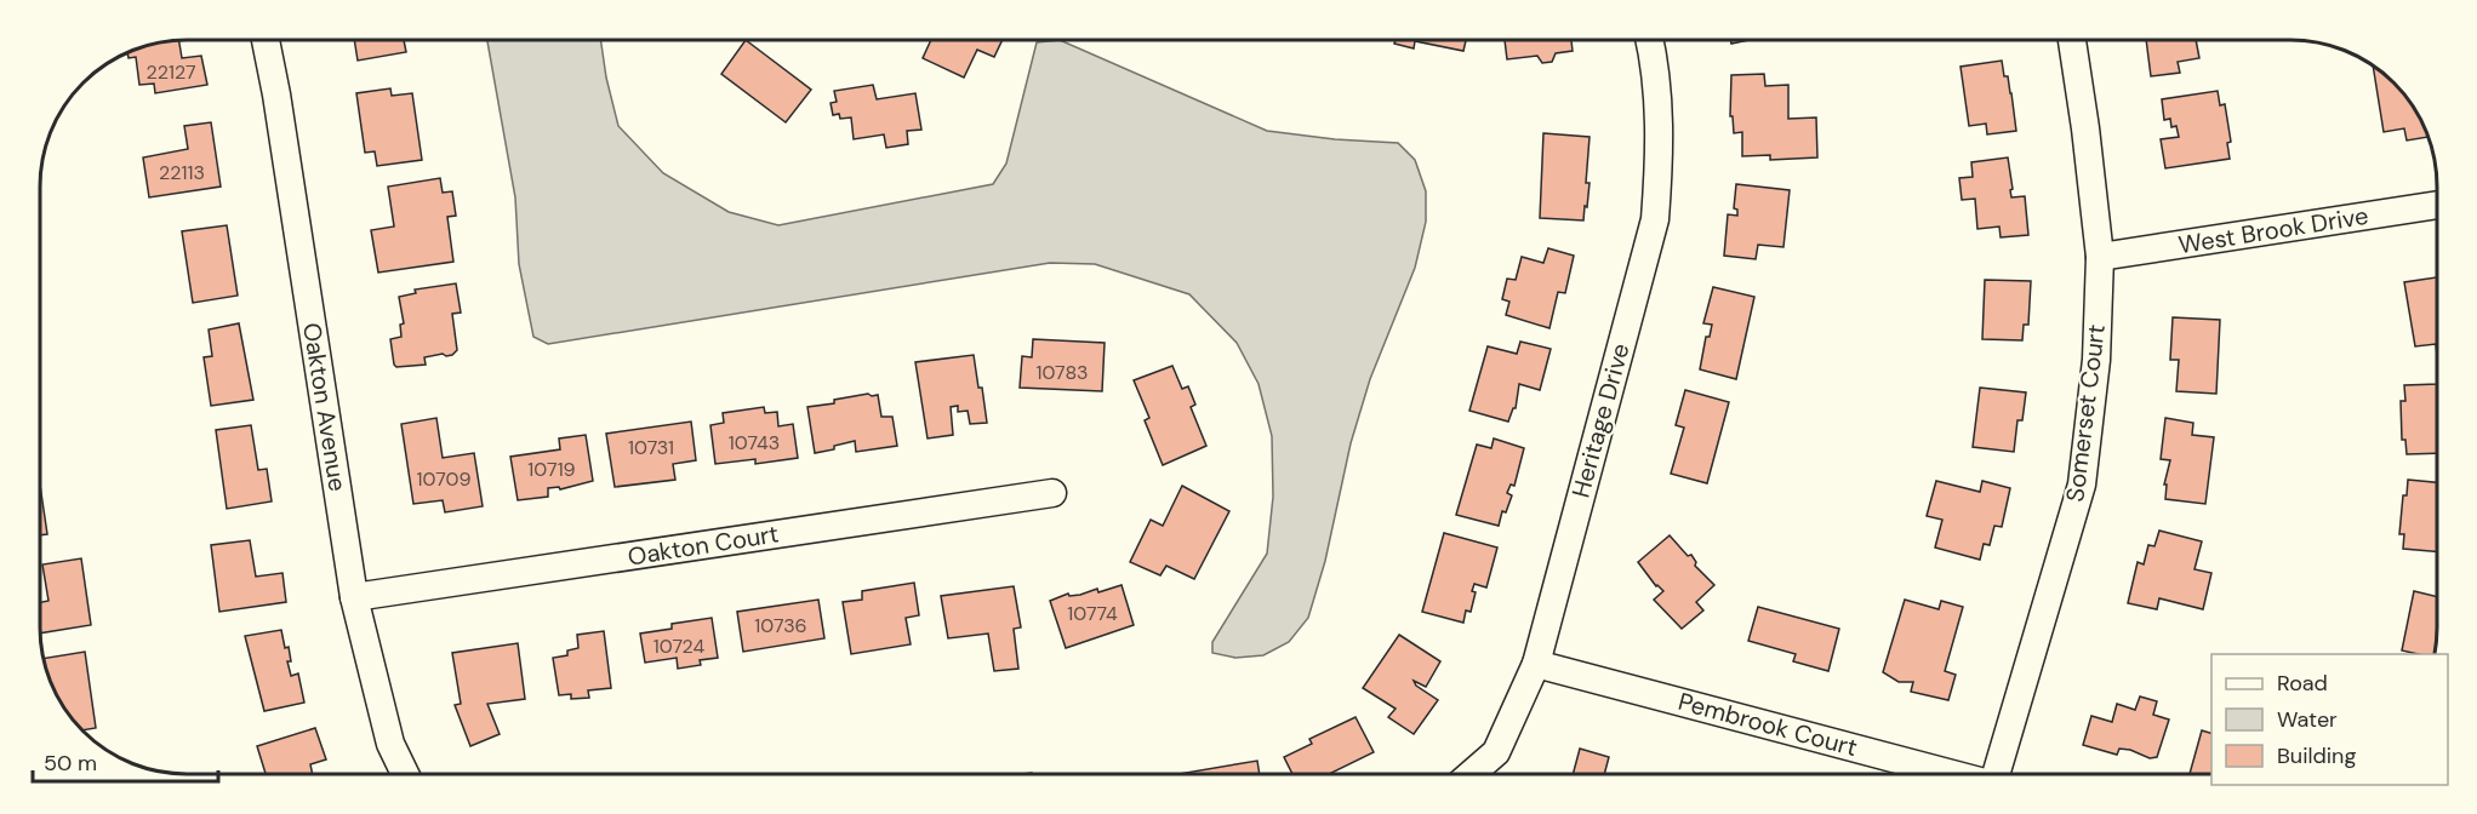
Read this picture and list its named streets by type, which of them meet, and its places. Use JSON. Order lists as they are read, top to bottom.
{
  "streets": {
    "street": [
      "West Brook Drive",
      "Oakton Avenue",
      "Somerset Court",
      "Heritage Drive",
      "Oakton Court",
      "Pembrook Court"
    ]
  },
  "crossings": [
    ["West Brook Drive", "Somerset Court"],
    ["Oakton Avenue", "Oakton Court"],
    ["Heritage Drive", "Pembrook Court"]
  ],
  "house_numbers": [
    "22127",
    "22113",
    "10783",
    "10743",
    "10731",
    "10719",
    "10709",
    "10774",
    "10736",
    "10724"
  ],
  "legend": ["Road", "Water", "Building"],
  "scale_bar": "50 m"
}
